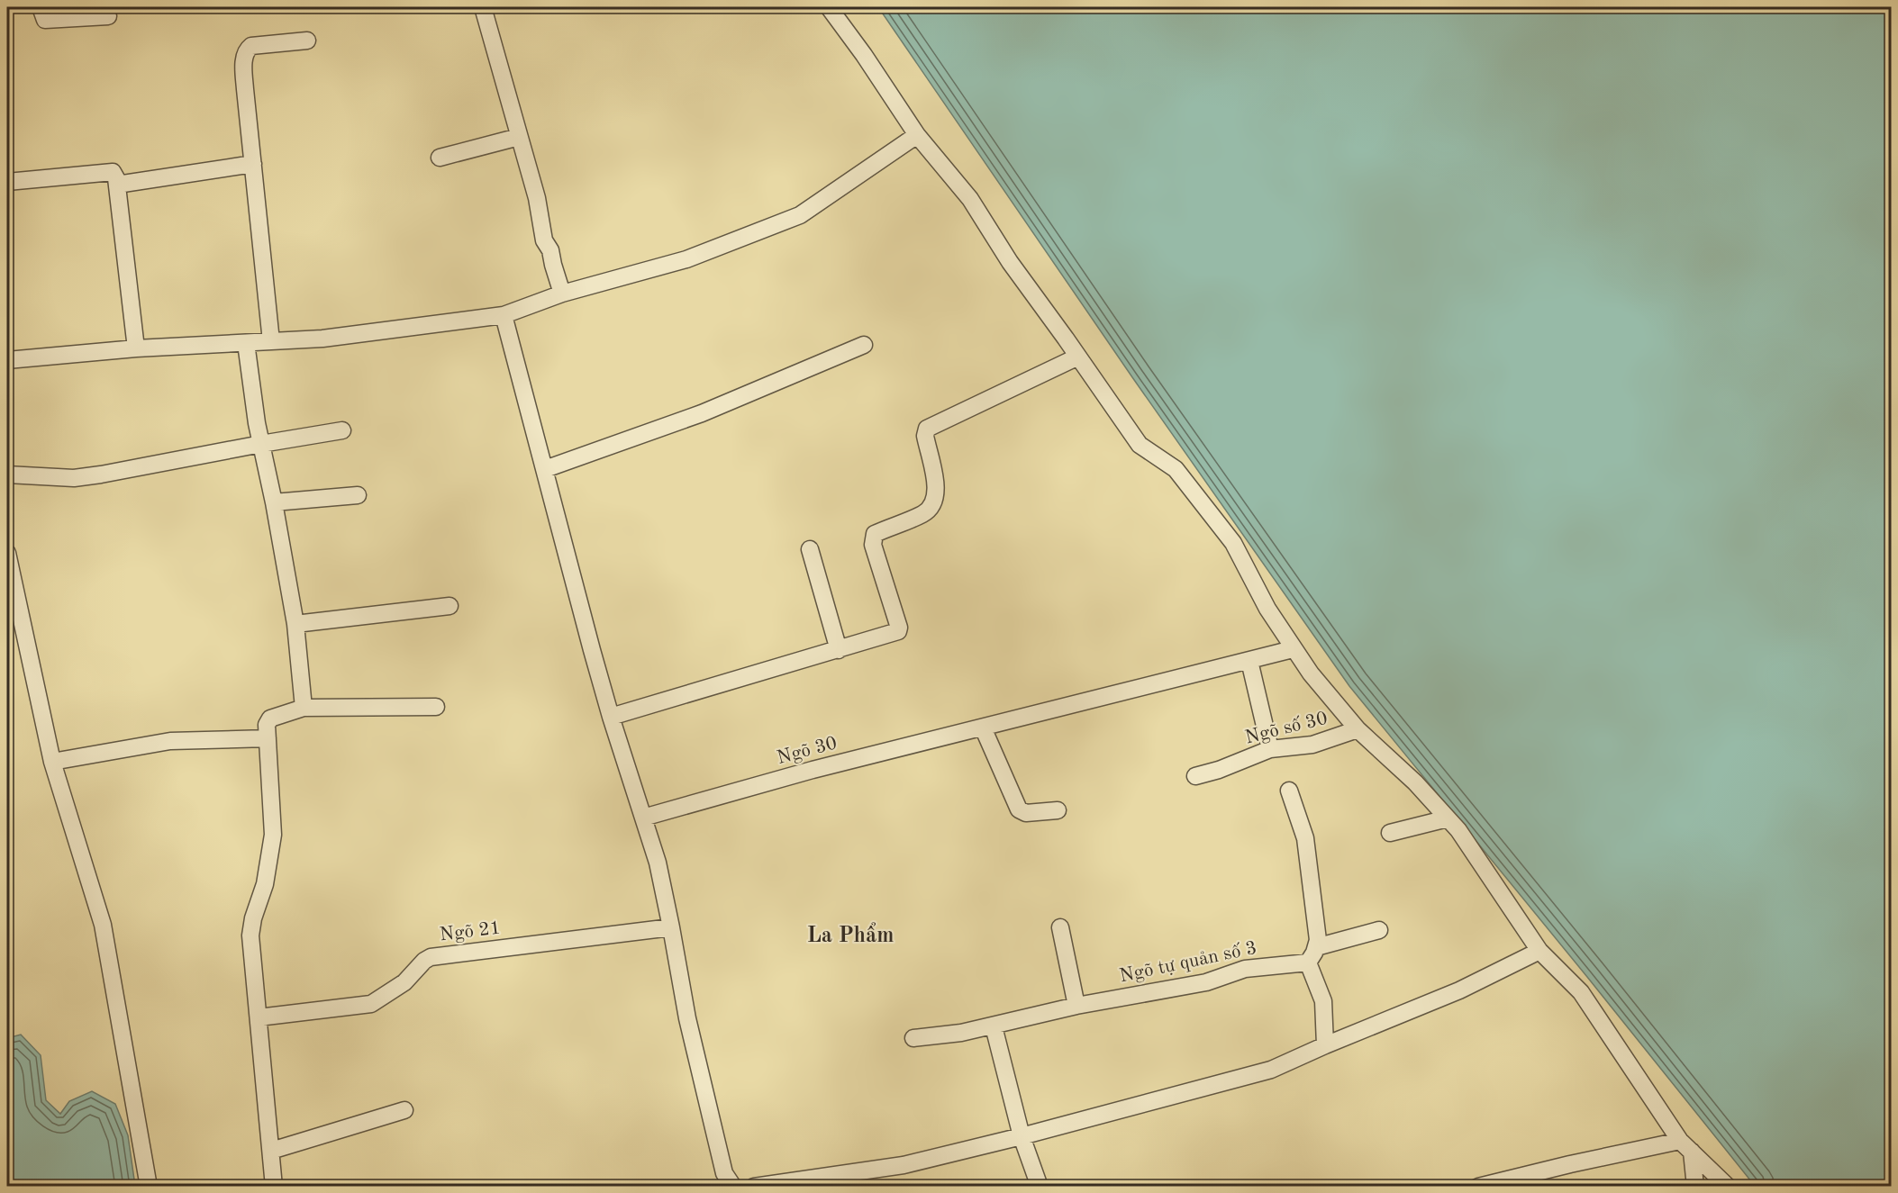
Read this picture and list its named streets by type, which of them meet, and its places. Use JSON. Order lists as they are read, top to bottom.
{
  "streets": {
    "street": [
      "Ngõ số 30",
      "Ngõ 30",
      "Ngõ 21",
      "Ngõ tự quản số 3"
    ]
  },
  "districts": ["La Phẩm"]
}
